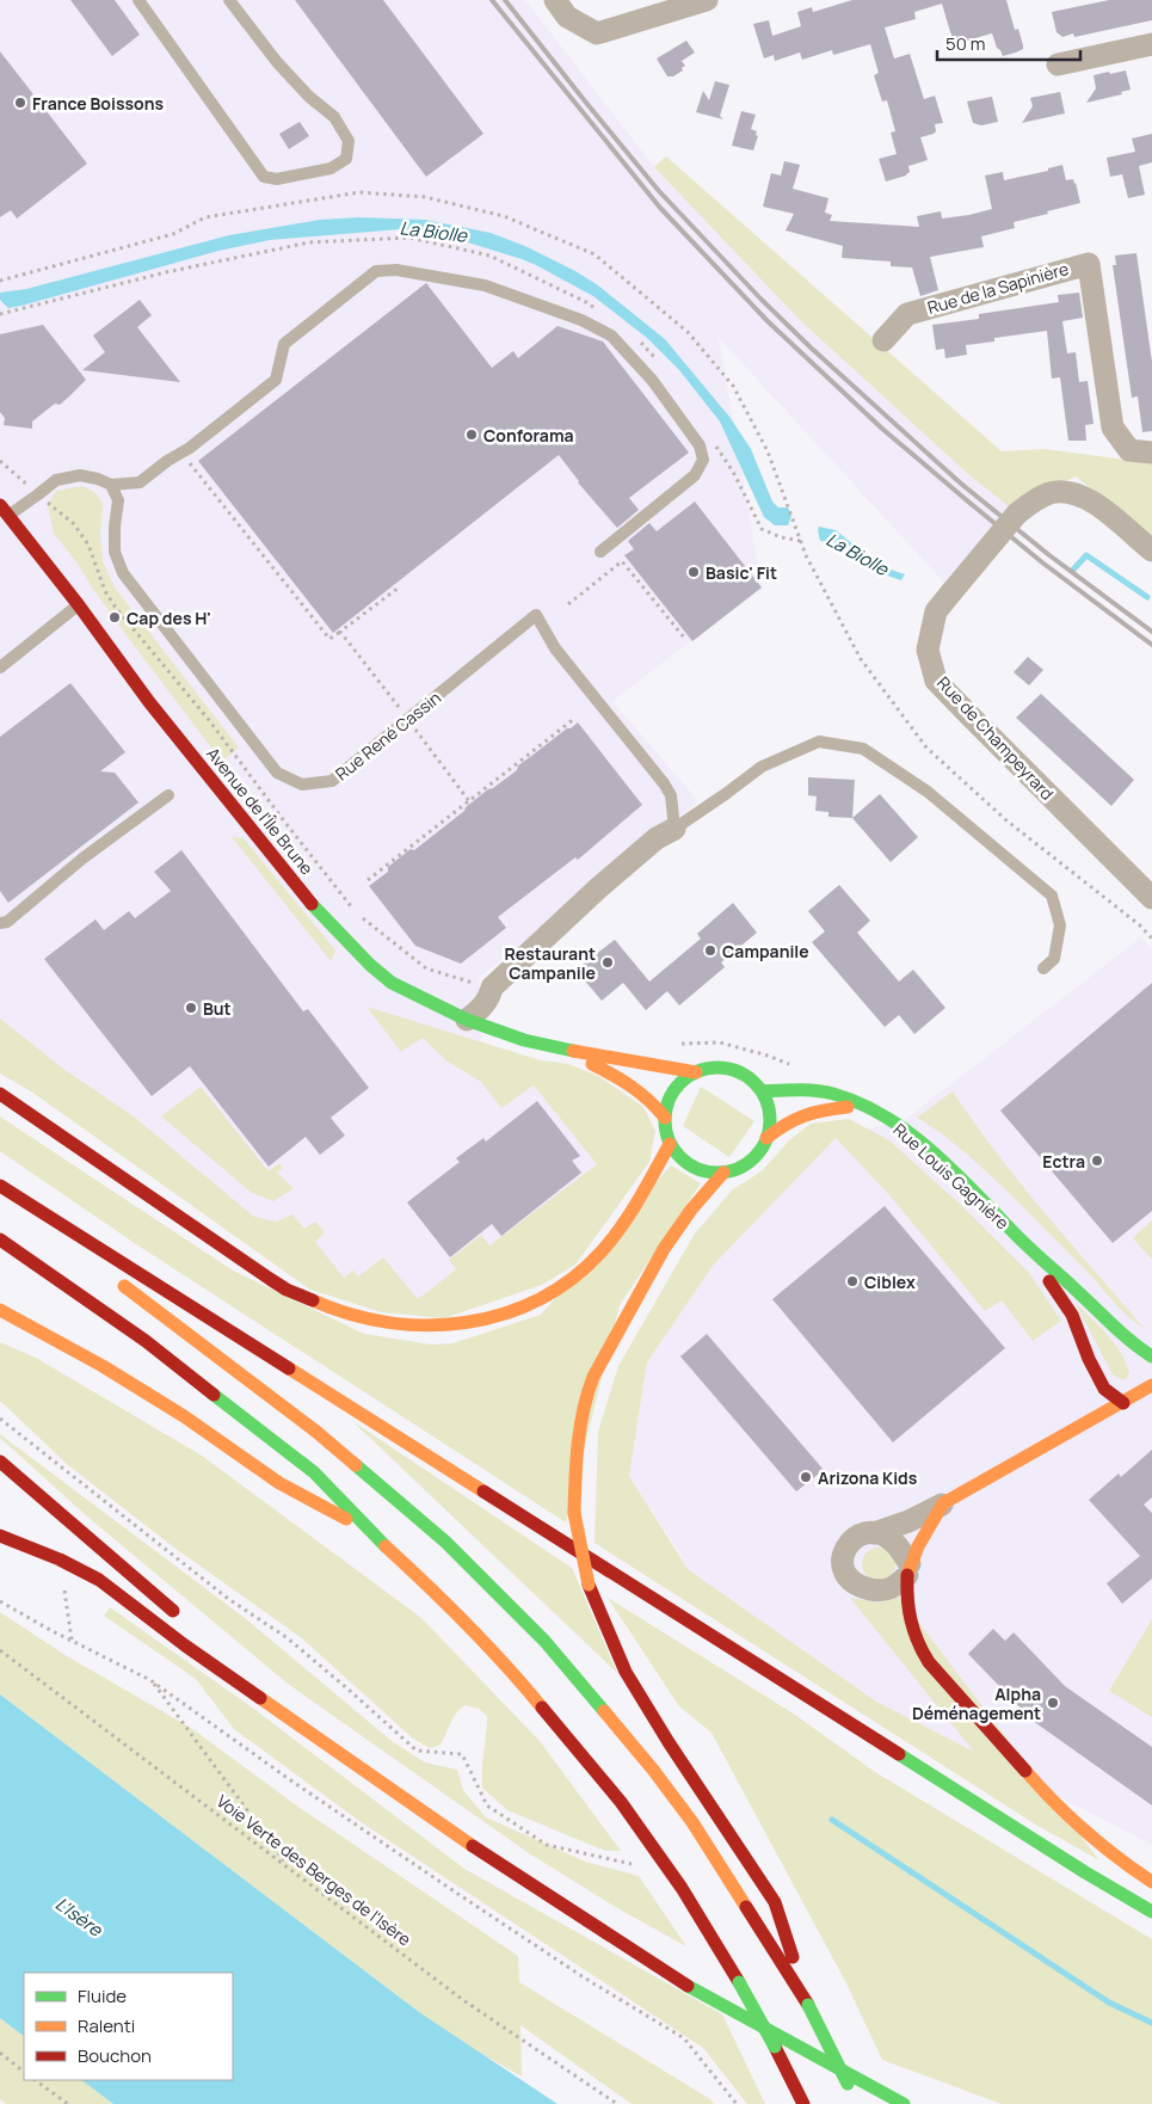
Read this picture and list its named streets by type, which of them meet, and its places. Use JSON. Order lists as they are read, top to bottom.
{
  "streets": {
    "main road": ["Avenue de l'Île Brune", "Rue Louis Gagnière"],
    "street": ["Rue de la Sapinière", "Rue de Champeyrard"],
    "lane": ["Rue René Cassin"],
    "path": ["Voie Verte des Berges de l'Isère"]
  },
  "crossings": [
    ["Avenue de l'Île Brune", "Rue Louis Gagnière"]
  ],
  "water": ["La Biolle", "L'Isère"],
  "places": [
    "France Boissons",
    "Conforama",
    "Basic' Fit",
    "Cap des H'",
    "Campanile",
    "Restaurant Campanile",
    "But",
    "Ectra",
    "Ciblex",
    "Arizona Kids",
    "Alpha Déménagement"
  ],
  "legend": ["Fluide", "Ralenti", "Bouchon"],
  "scale_bar": "50 m"
}
